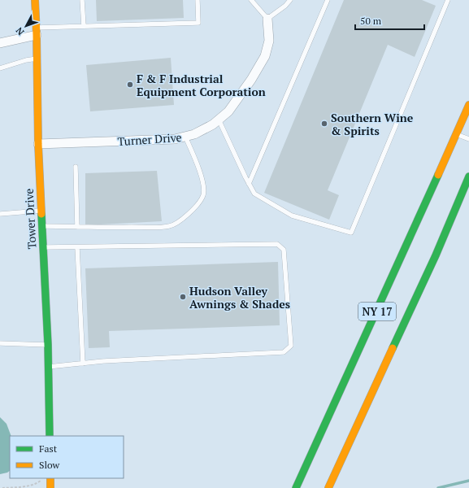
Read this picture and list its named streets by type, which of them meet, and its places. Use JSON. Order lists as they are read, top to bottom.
{
  "streets": {
    "main road": ["Tower Drive", "NY 17"],
    "street": ["Turner Drive"]
  },
  "crossings": [
    ["Turner Drive", "Tower Drive"]
  ],
  "places": ["F & F Industrial Equipment Corporation", "Southern Wine & Spirits", "Hudson Valley Awnings & Shades"],
  "legend": ["Fast", "Slow"],
  "scale_bar": "50 m",
  "north": "bottom left"
}
